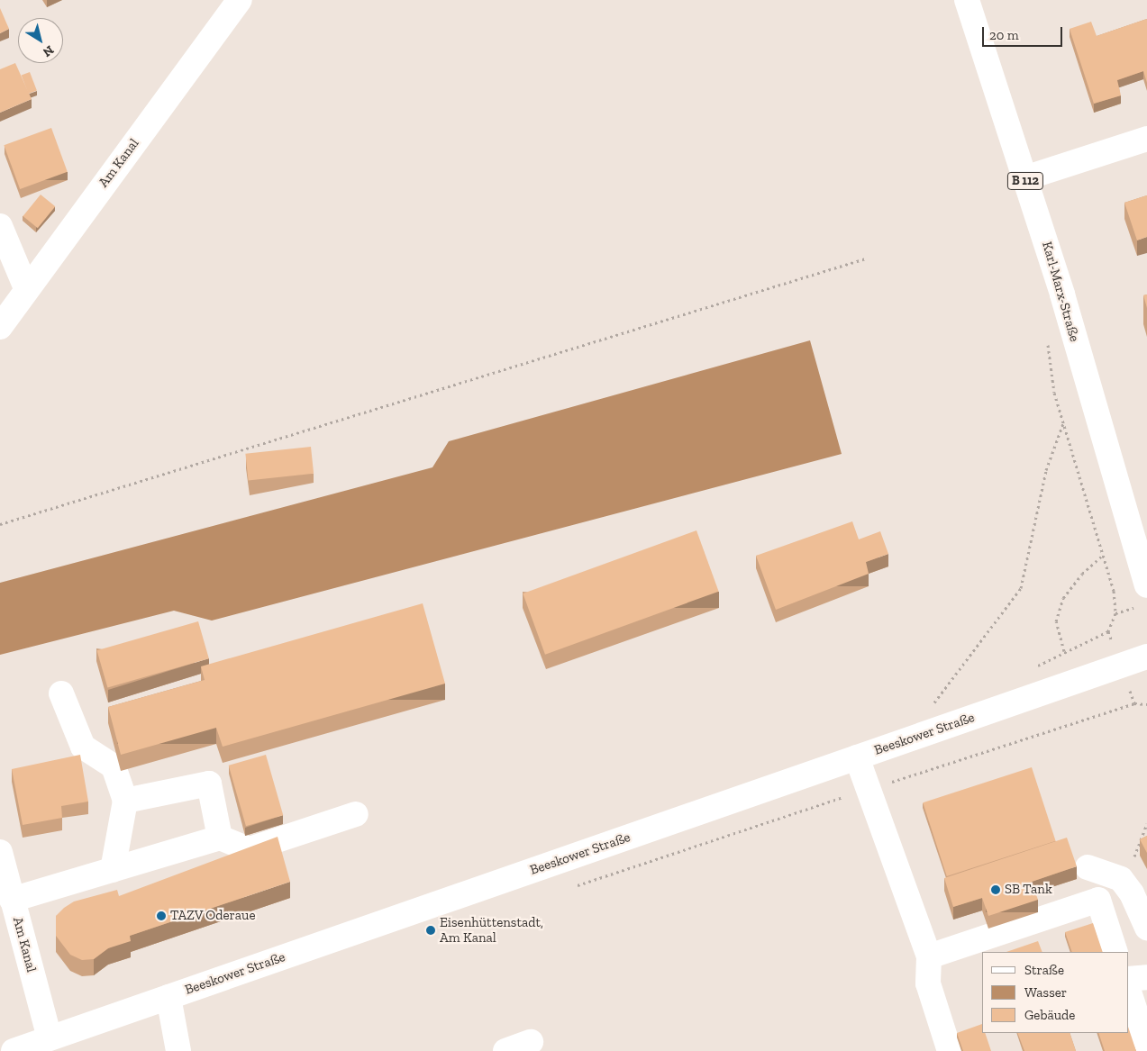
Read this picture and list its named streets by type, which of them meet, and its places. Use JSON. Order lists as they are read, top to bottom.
{
  "streets": {
    "street": [
      "Am Kanal",
      "B 112",
      "Karl-Marx-Straße",
      "Beeskower Straße"
    ]
  },
  "crossings": [
    ["Am Kanal", "Beeskower Straße"]
  ],
  "places": ["SB Tank", "TAZV Oderaue", "Eisenhüttenstadt, Am Kanal"],
  "legend": ["Straße", "Wasser", "Gebäude"],
  "scale_bar": "20 m",
  "north": "bottom right"
}
